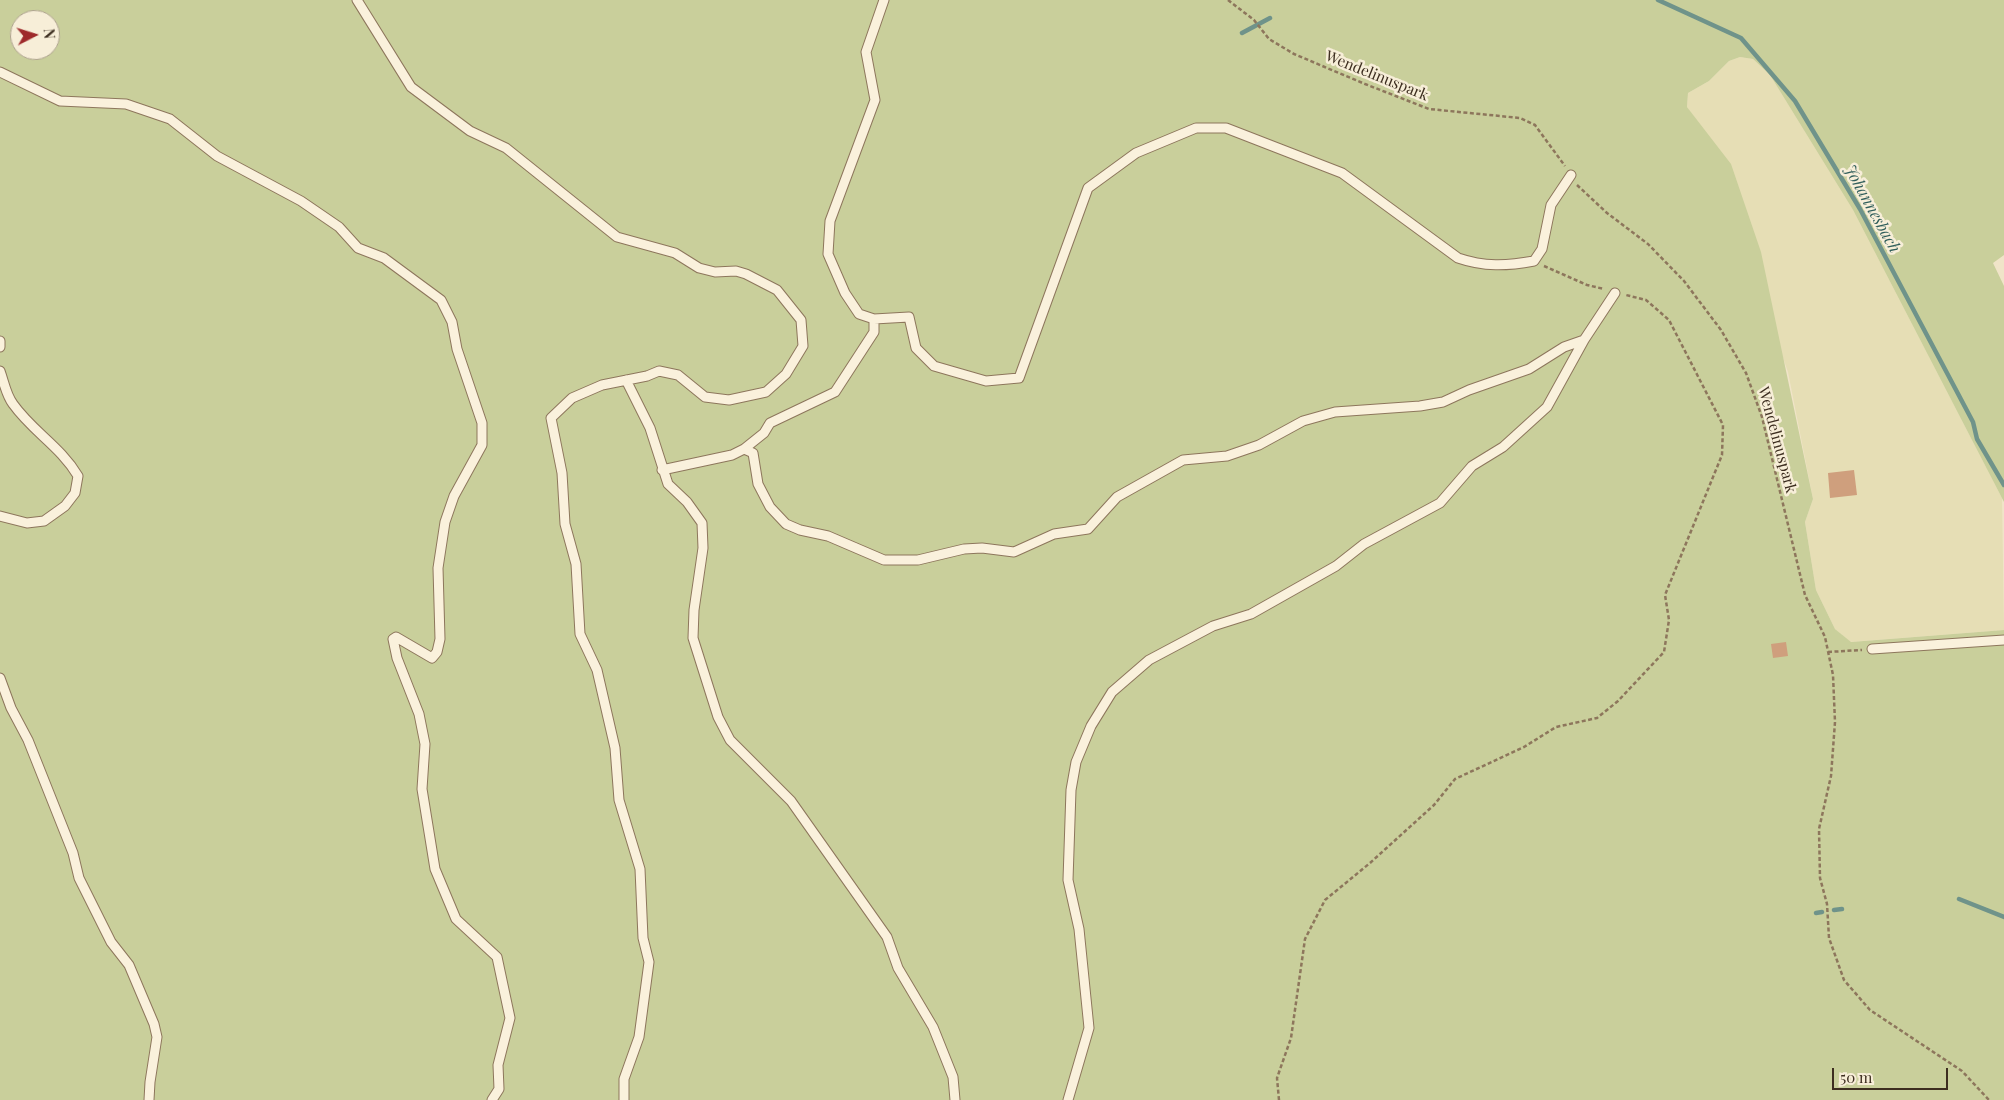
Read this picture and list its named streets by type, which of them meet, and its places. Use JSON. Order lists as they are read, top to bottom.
{
  "streets": {
    "path": ["Wendelinuspark"]
  },
  "water": ["Johannesbach"],
  "scale_bar": "50 m",
  "north": "right"
}
